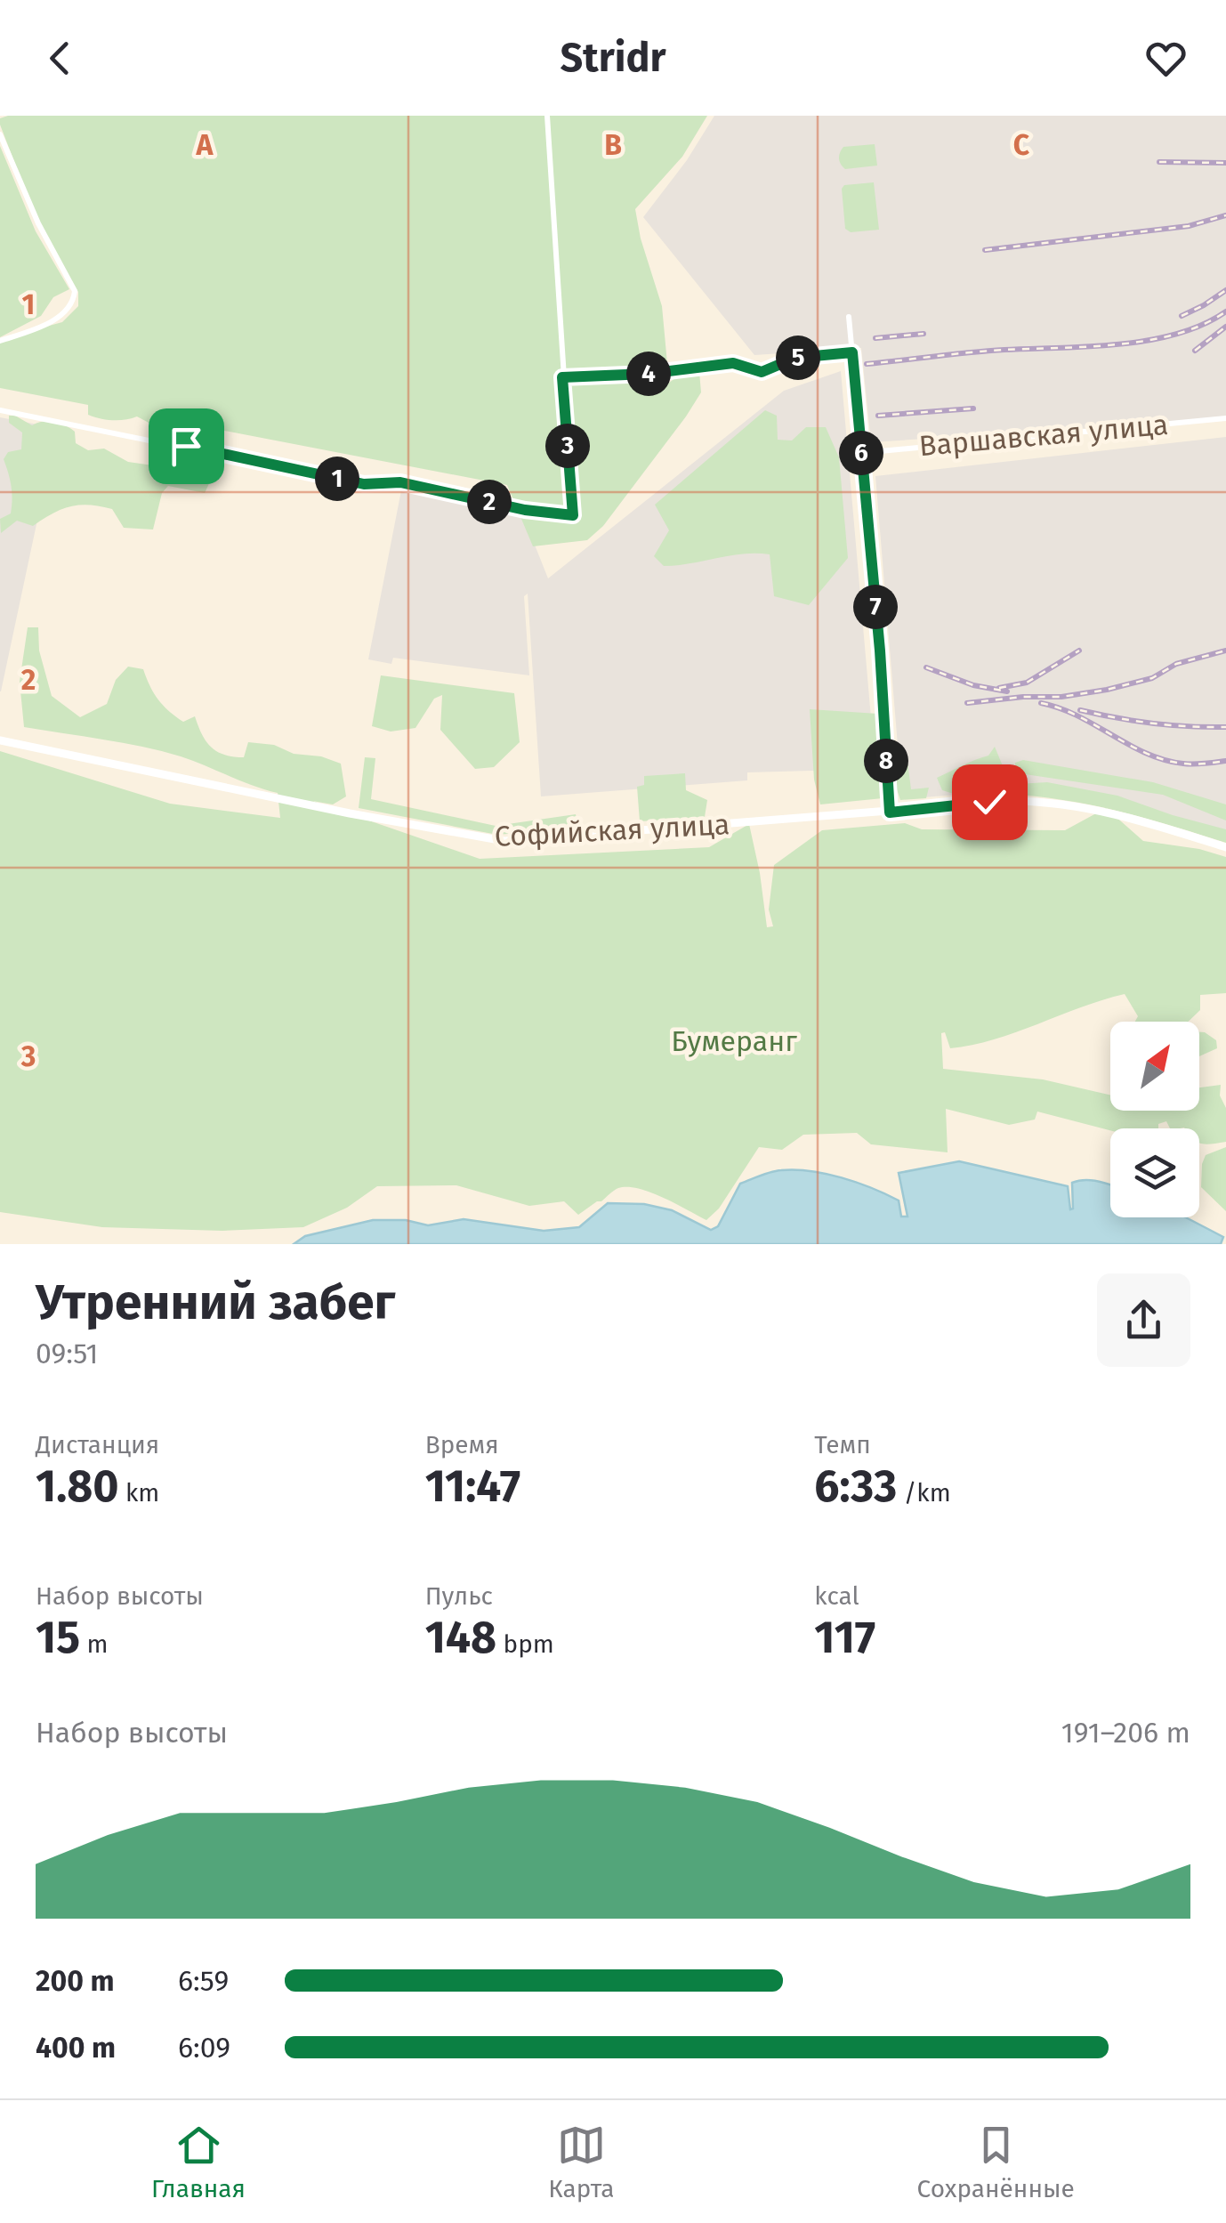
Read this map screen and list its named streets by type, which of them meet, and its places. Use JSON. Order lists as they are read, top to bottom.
{
  "streets": {
    "main road": ["Софийская улица"],
    "street": ["Варшавская улица"]
  },
  "parks": ["Бумеранг"],
  "north": "top right",
  "page": {
    "header": "Stridr",
    "pins": [
      "5",
      "4",
      "3",
      "6",
      "1",
      "2",
      "7",
      "8"
    ],
    "heading": ["Утренний забег", "09:51"],
    "stats": [
      ["Дистанция", "1.80 km"],
      ["Время", "11:47"],
      ["Темп", "6:33 /km"],
      ["Набор высоты", "15 m"],
      ["Пульс", "148 bpm"],
      ["kcal", "117"]
    ],
    "chart": ["Набор высоты", "191–206 m"],
    "list": [
      {
        "name": "200 m",
        "note": "6:59"
      },
      {
        "name": "400 m",
        "note": "6:09"
      }
    ],
    "tabs": ["Главная", "Карта", "Сохранённые"]
  },
  "grid": {
    "columns": ["A", "B", "C"],
    "rows": ["1", "2", "3"]
  }
}
